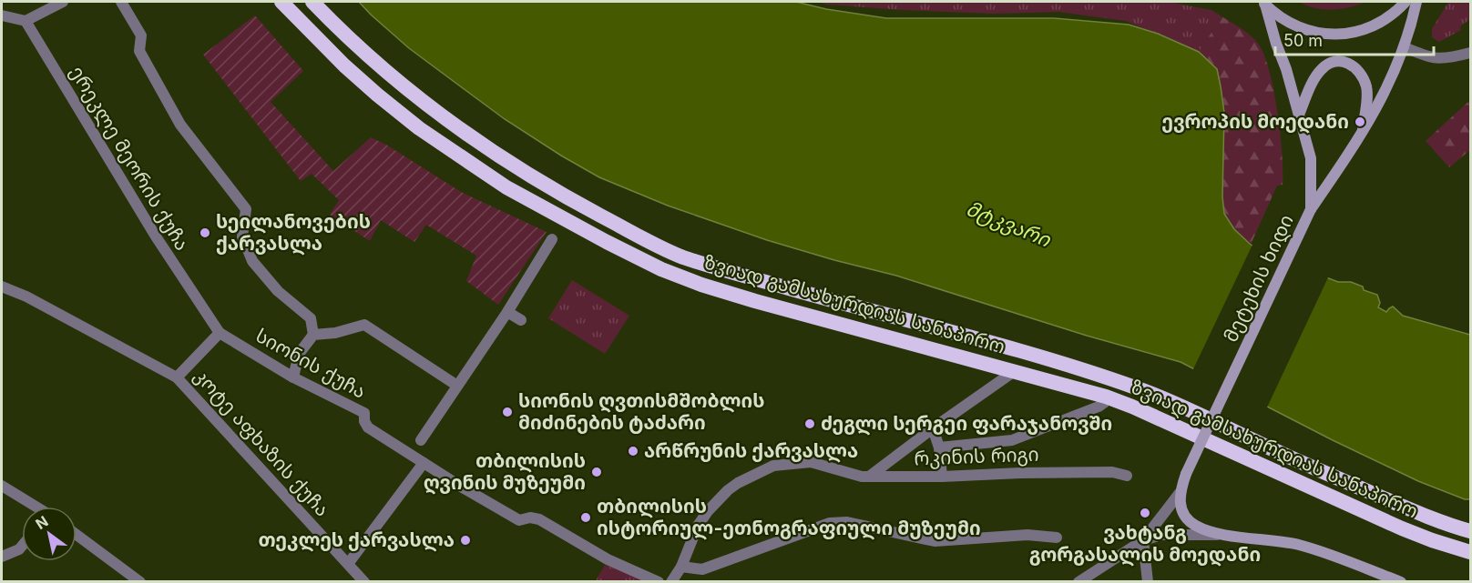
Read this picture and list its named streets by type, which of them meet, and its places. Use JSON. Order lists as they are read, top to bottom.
{
  "streets": {
    "highway": ["ზვიად გამსახურდიას სანაპირო"],
    "main road": ["მეტეხის ხიდი"],
    "street": [
      "ერეკლე მეორის ქუჩა",
      "სიონის ქუჩა",
      "კოტე აფხაზის ქუჩა",
      "რკინის რიგი"
    ]
  },
  "crossings": [
    ["ერეკლე მეორის ქუჩა", "სიონის ქუჩა"]
  ],
  "water": ["მტკვარი"],
  "places": [
    "ევროპის მოედანი",
    "სეილანოვების ქარვასლა",
    "სიონის ღვთისმშობლის მიძინების ტაძარი",
    "ძეგლი სერგეი ფარაჯანოვში",
    "არწრუნის ქარვასლა",
    "თბილისის ღვინის მუზეუმი",
    "ვახტანგ გორგასალის მოედანი",
    "თბილისის ისტორიულ-ეთნოგრაფიული მუზეუმი",
    "თეკლეს ქარვასლა"
  ],
  "scale_bar": "50 m",
  "north": "top left"
}
